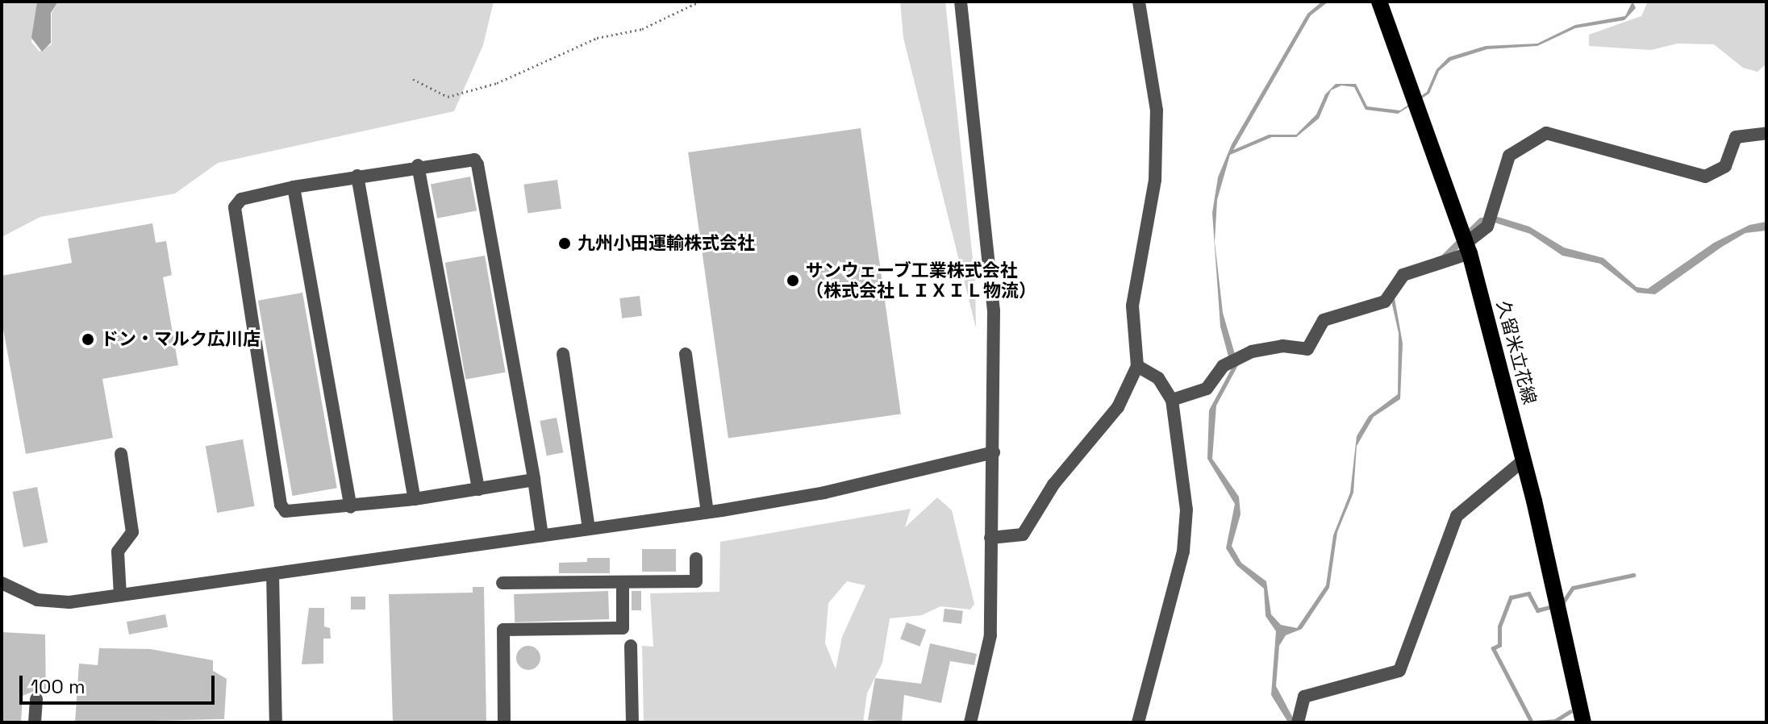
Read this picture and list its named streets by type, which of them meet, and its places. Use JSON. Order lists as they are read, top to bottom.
{
  "streets": {
    "main road": ["久留米立花線"]
  },
  "places": ["九州小田運輸株式会社", "サンウェーブ工業株式会社 （株式会社ＬＩＸＩＬ物流）", "ドン・マルク広川店"],
  "scale_bar": "100 m"
}
